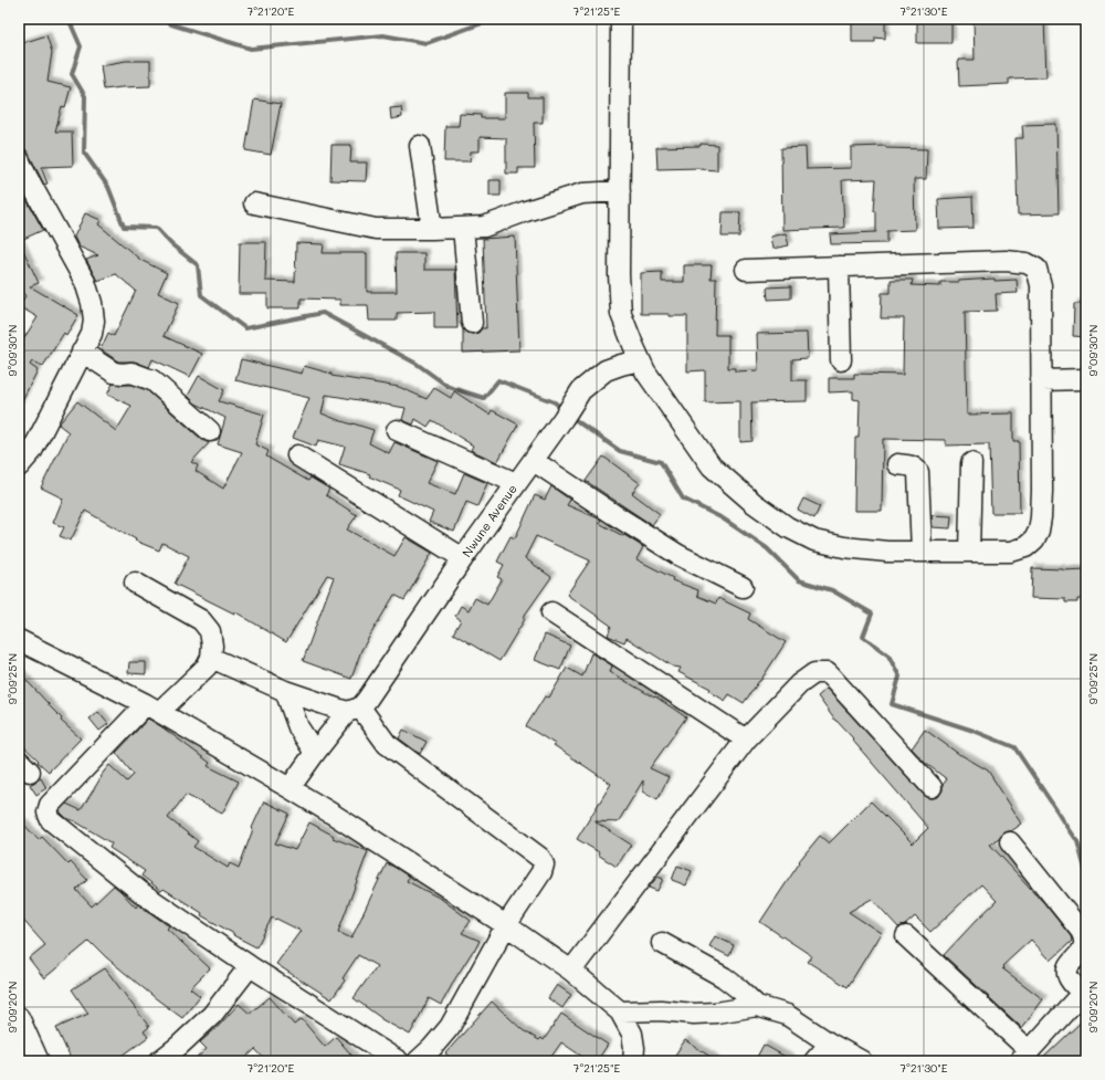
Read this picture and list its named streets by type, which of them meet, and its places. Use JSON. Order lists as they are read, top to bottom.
{
  "streets": {
    "street": ["Nwune Avenue"]
  },
  "coordinates": [
    "7°21'20\"E",
    "7°21'25\"E",
    "7°21'30\"E",
    "9°09'30\"N",
    "9°09'25\"N",
    "9°09'20\"N"
  ]
}
